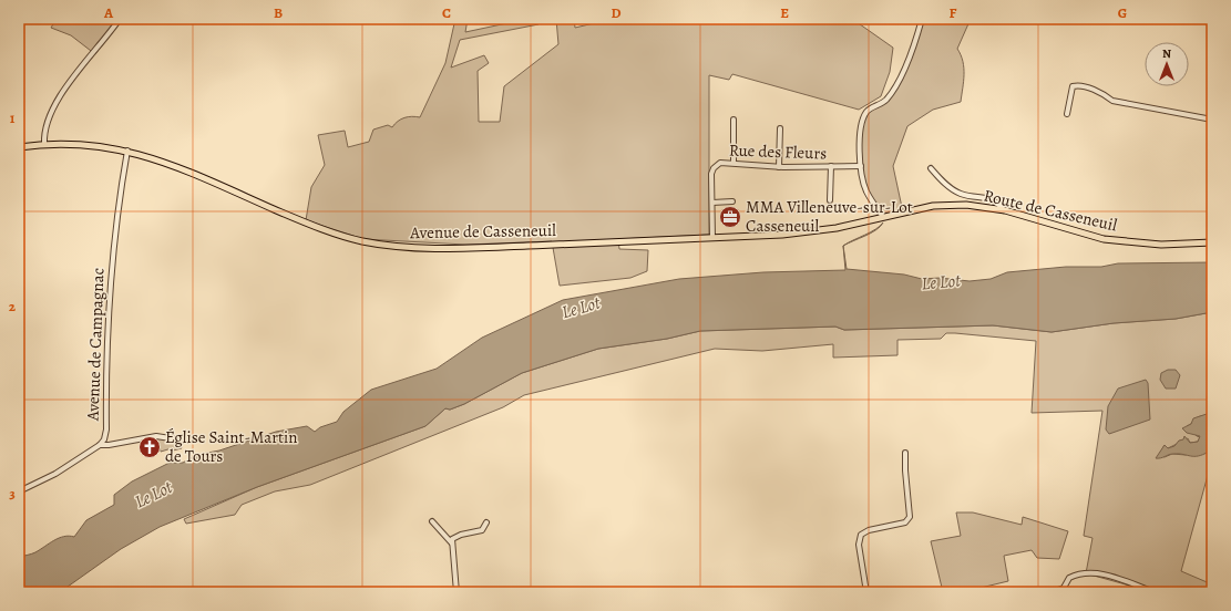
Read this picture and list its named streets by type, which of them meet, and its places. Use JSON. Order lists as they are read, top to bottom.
{
  "streets": {
    "main road": ["Route de Casseneuil", "Avenue de Casseneuil"],
    "street": ["Rue des Fleurs", "Avenue de Campagnac"]
  },
  "crossings": [
    ["Rue des Fleurs", "Avenue de Casseneuil"],
    ["Route de Casseneuil", "Avenue de Casseneuil"],
    ["Avenue de Casseneuil", "Avenue de Campagnac"]
  ],
  "water": ["Le Lot"],
  "places": {
    "office": ["MMA Villeneuve-sur-Lot Casseneuil"],
    "church": ["Église Saint-Martin de Tours"]
  },
  "north": "top",
  "grid": {
    "columns": [
      "A",
      "B",
      "C",
      "D",
      "E",
      "F",
      "G"
    ],
    "rows": ["1", "2", "3"]
  }
}
